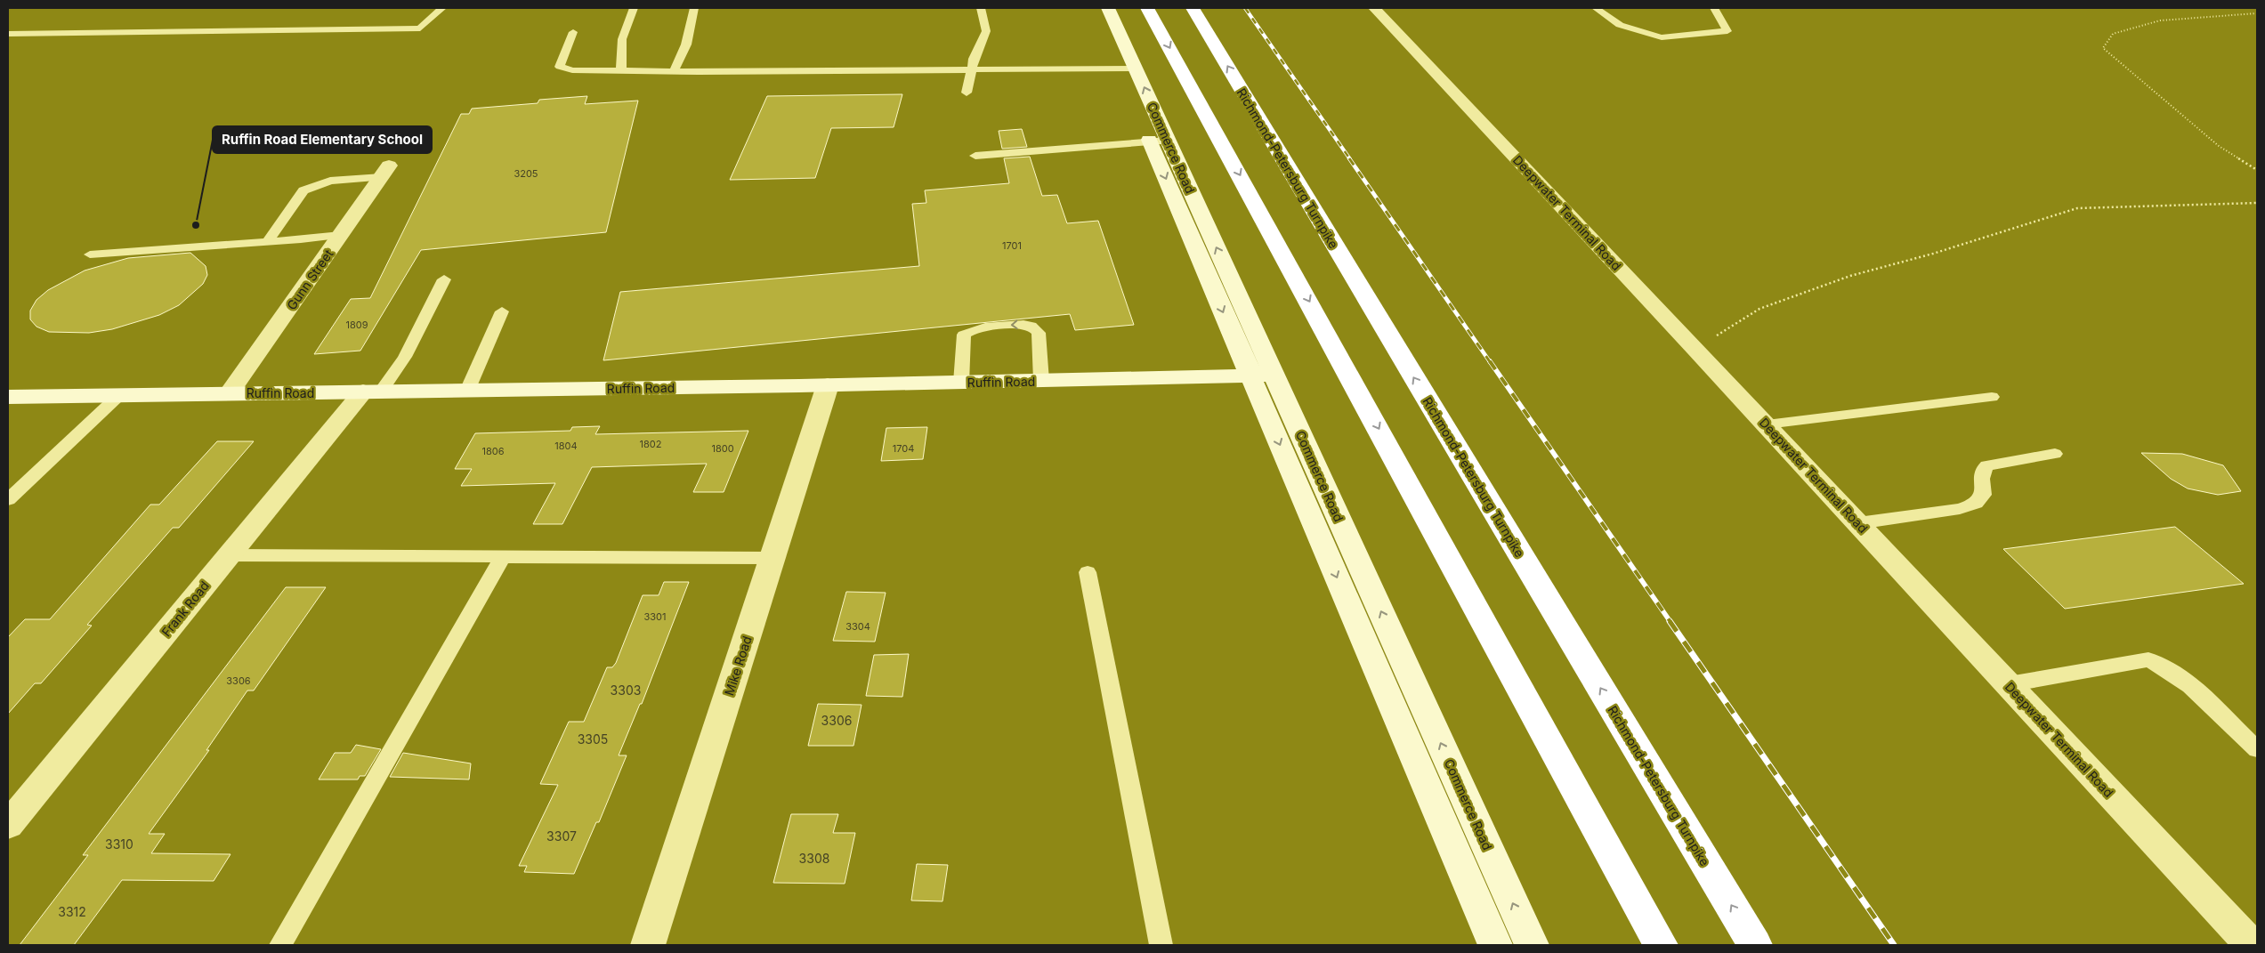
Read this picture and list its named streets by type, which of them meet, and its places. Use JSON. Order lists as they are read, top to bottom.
{
  "streets": {
    "highway": ["Richmond-Petersburg Turnpike"],
    "main road": ["Commerce Road", "Ruffin Road"],
    "street": [
      "Deepwater Terminal Road",
      "Gunn Street",
      "Frank Road",
      "Mike Road"
    ]
  },
  "crossings": [
    ["Commerce Road", "Ruffin Road"],
    ["Gunn Street", "Ruffin Road"],
    ["Ruffin Road", "Frank Road"],
    ["Ruffin Road", "Mike Road"]
  ],
  "places": ["Ruffin Road Elementary School"],
  "house_numbers": [
    "3205",
    "1701",
    "1809",
    "1802",
    "1804",
    "1800",
    "1704",
    "1806",
    "3301",
    "3304",
    "3306",
    "3303",
    "3306",
    "3305",
    "3307",
    "3310",
    "3308",
    "3312"
  ]
}
